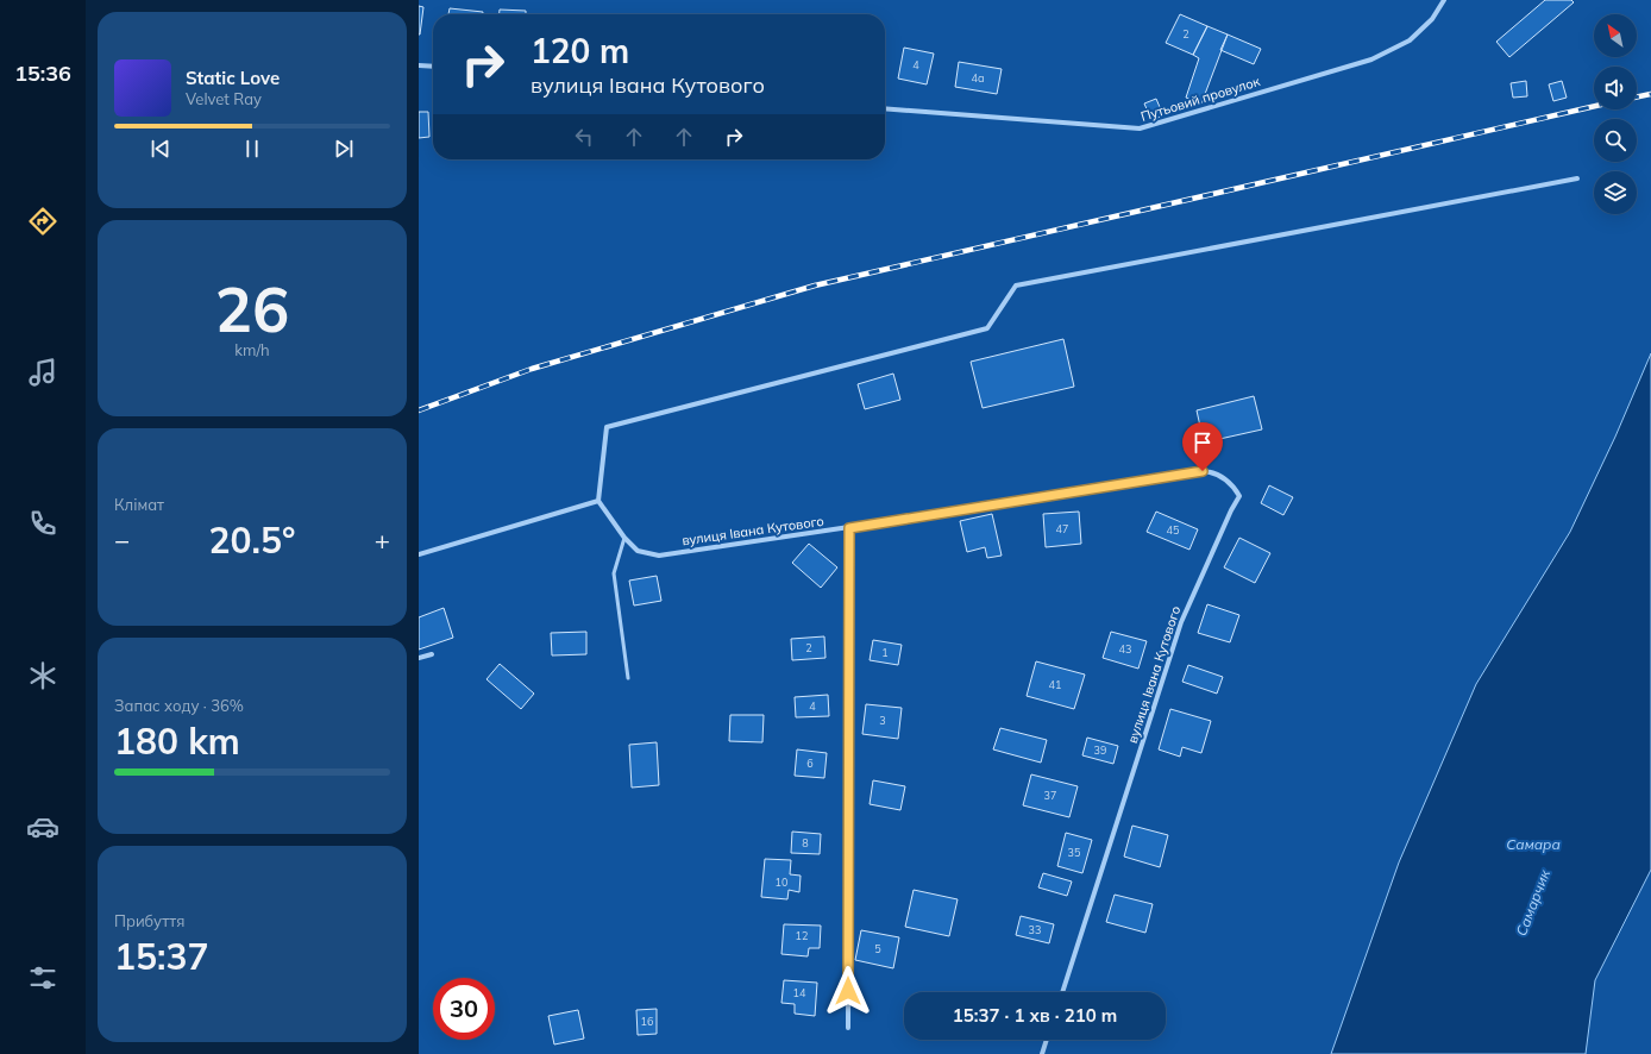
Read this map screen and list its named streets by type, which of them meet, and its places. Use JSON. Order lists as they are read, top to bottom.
{
  "streets": {
    "street": ["Путьовий провулок", "вулиця Івана Кутового"]
  },
  "water": ["Самара", "Самарчик"],
  "house_numbers": [
    "2",
    "4",
    "4а",
    "47",
    "45",
    "2",
    "43",
    "1",
    "41",
    "4",
    "3",
    "39",
    "6",
    "37",
    "8",
    "35",
    "10",
    "33",
    "12",
    "5",
    "14",
    "16"
  ],
  "north": "top left",
  "page": {
    "tabs": "15:36",
    "turn": ["120 m", "вулиця Івана Кутового"],
    "song": ["Static Love", "Velvet Ray"],
    "tile": [
      ["26", "km/h"],
      "Клімат",
      ["Запас ходу · 36%", "180 km"],
      ["Прибуття", "15:37"]
    ],
    "heat": ["−", "20.5°", "+"],
    "limit": "30",
    "trip": "15:37 · 1 хв · 210 m"
  }
}
